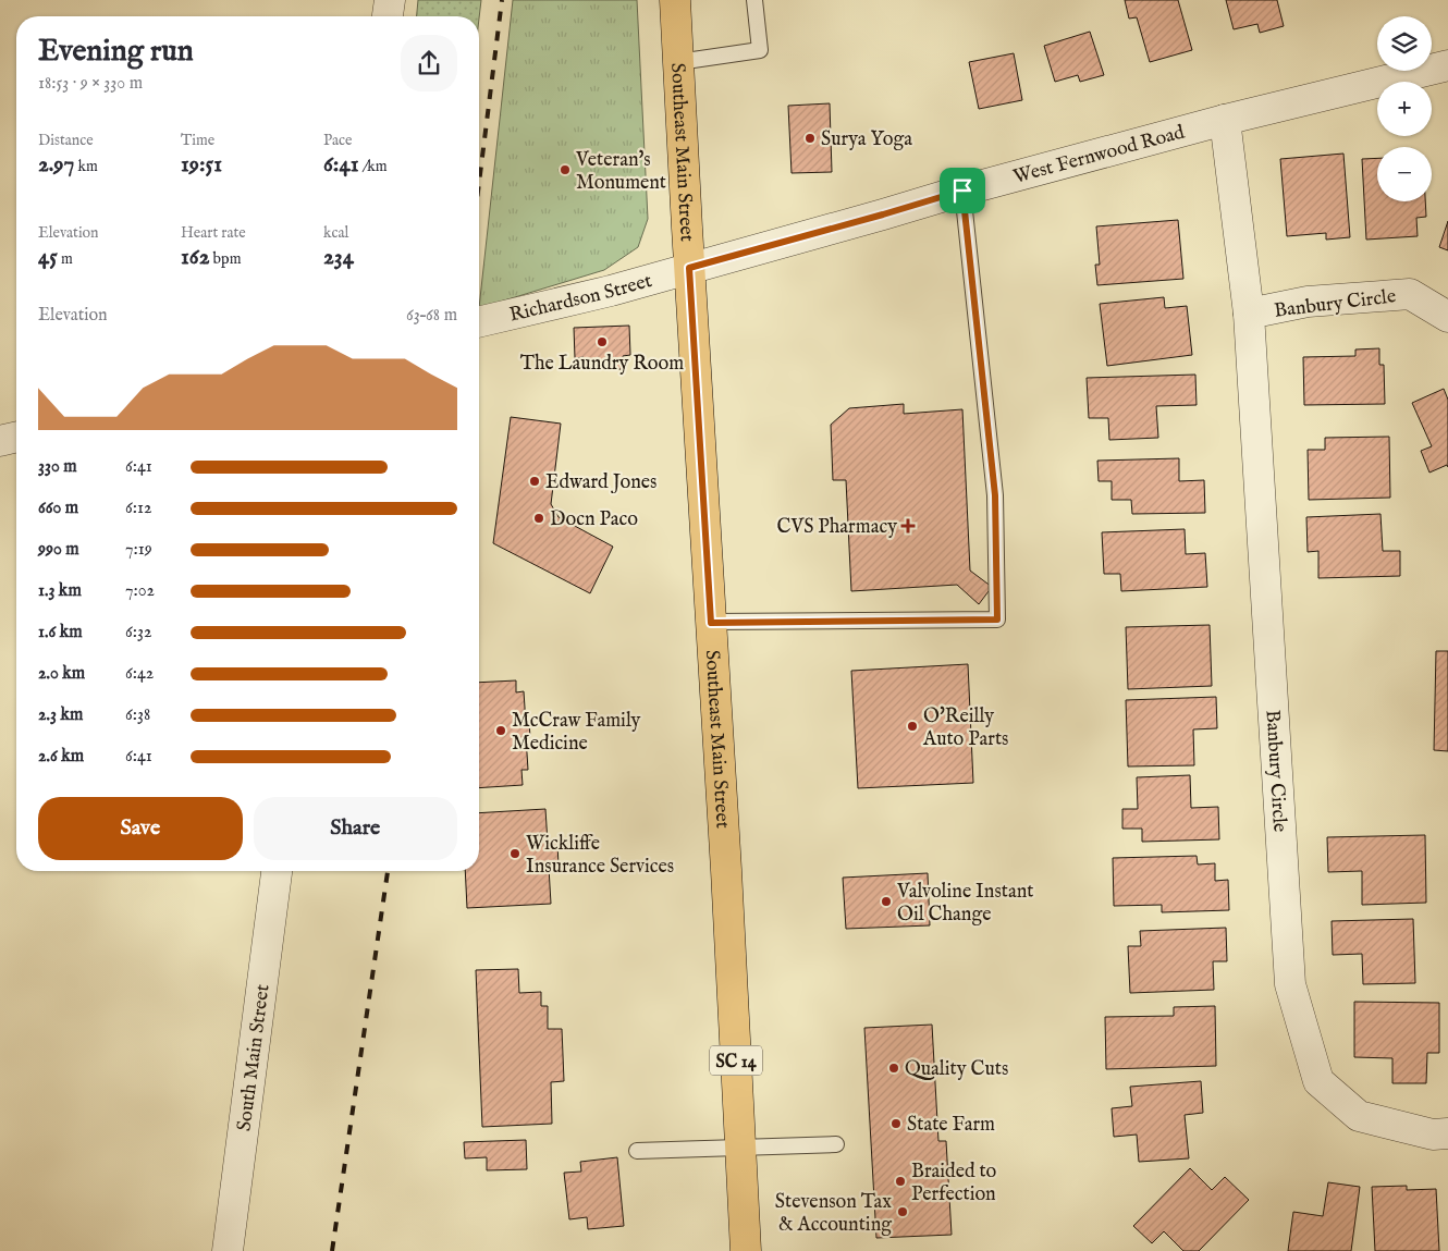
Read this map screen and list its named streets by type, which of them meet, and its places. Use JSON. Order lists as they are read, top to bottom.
{
  "streets": {
    "main road": ["Southeast Main Street", "SC 14"],
    "street": [
      "West Fernwood Road",
      "Richardson Street",
      "Banbury Circle",
      "South Main Street"
    ]
  },
  "crossings": [
    ["Southeast Main Street", "West Fernwood Road"],
    ["Southeast Main Street", "Richardson Street"],
    ["West Fernwood Road", "Richardson Street"],
    ["West Fernwood Road", "Banbury Circle"]
  ],
  "places": {
    "other": [
      "Surya Yoga",
      "Veteran's Monument",
      "The Laundry Room",
      "Edward Jones",
      "Docn Paco",
      "O'Reilly Auto Parts",
      "McCraw Family Medicine",
      "Wickliffe Insurance Services",
      "Valvoline Instant Oil Change",
      "Quality Cuts",
      "State Farm",
      "Braided to Perfection",
      "Stevenson Tax & Accounting"
    ],
    "health": ["CVS Pharmacy"]
  },
  "page": {
    "map_buttons": ["+", "−"],
    "heading": ["Evening run", "18:53 · 9 × 330 m"],
    "stats": [
      ["Distance", "2.97 km"],
      ["Time", "19:51"],
      ["Pace", "6:41 /km"],
      ["Elevation", "45 m"],
      ["Heart rate", "162 bpm"],
      ["kcal", "234"]
    ],
    "chart": ["Elevation", "63–68 m"],
    "list": [
      {
        "name": "330 m",
        "note": "6:41"
      },
      {
        "name": "660 m",
        "note": "6:12"
      },
      {
        "name": "990 m",
        "note": "7:19"
      },
      {
        "name": "1.3 km",
        "note": "7:02"
      },
      {
        "name": "1.6 km",
        "note": "6:32"
      },
      {
        "name": "2.0 km",
        "note": "6:42"
      },
      {
        "name": "2.3 km",
        "note": "6:38"
      },
      {
        "name": "2.6 km",
        "note": "6:41"
      }
    ],
    "buttons": ["Save", "Share"]
  }
}
